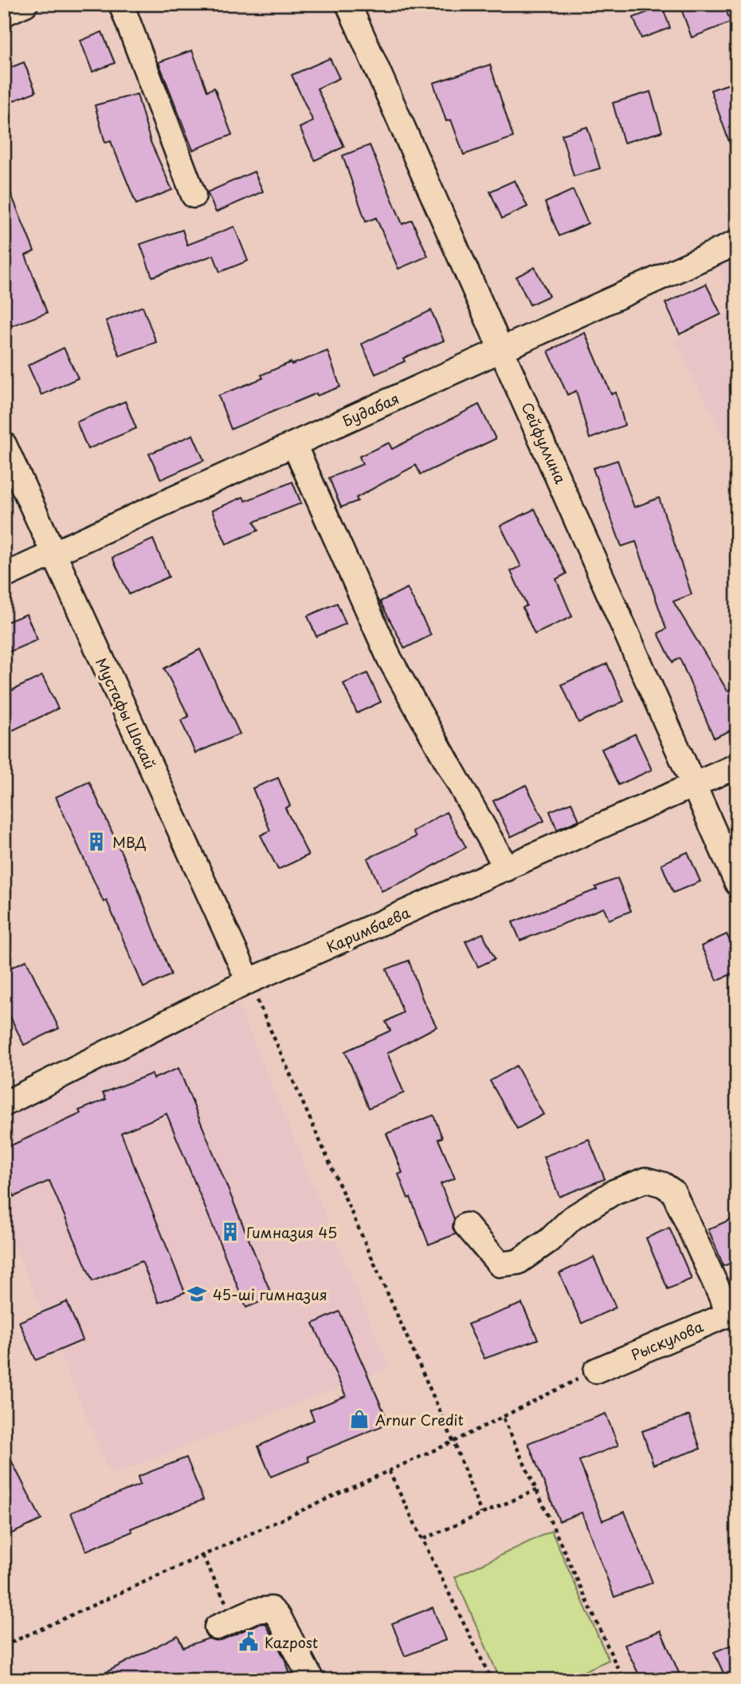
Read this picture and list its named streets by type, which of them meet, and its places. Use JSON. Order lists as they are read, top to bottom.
{
  "streets": {
    "street": [
      "Будабая",
      "Сейфуллина",
      "Мустафы Шокай",
      "Каримбаева",
      "Рыскулова"
    ]
  },
  "crossings": [
    ["Будабая", "Сейфуллина"],
    ["Будабая", "Мустафы Шокай"],
    ["Сейфуллина", "Каримбаева"],
    ["Мустафы Шокай", "Каримбаева"]
  ],
  "places": {
    "building": ["МВД", "Гимназия 45"],
    "school or university": ["45-ші гимназия"],
    "shop": ["Arnur Credit"],
    "public building": ["Kazpost"]
  }
}
